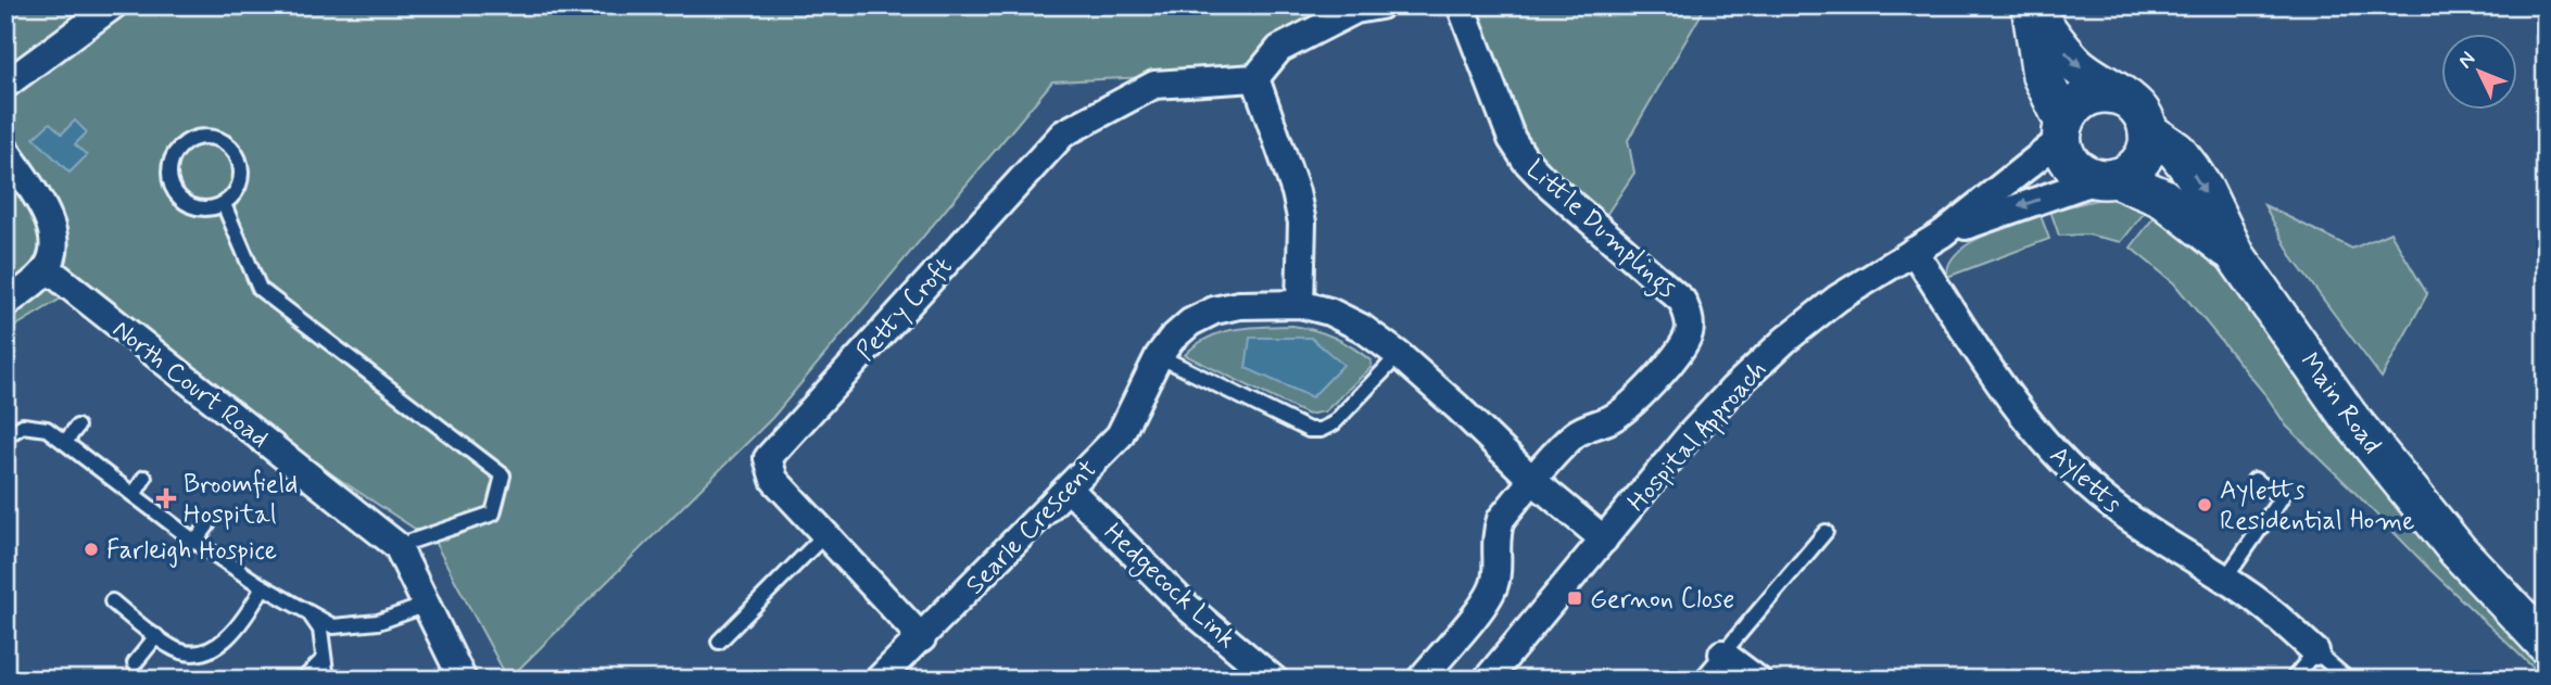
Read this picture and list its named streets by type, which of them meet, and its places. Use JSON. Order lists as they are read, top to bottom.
{
  "streets": {
    "main road": ["Main Road"],
    "street": [
      "Little Dumplings",
      "Petty Croft",
      "North Court Road",
      "Hospital Approach",
      "Ayletts",
      "Searle Crescent",
      "Hedgecock Link"
    ]
  },
  "crossings": [
    ["Little Dumplings", "Searle Crescent"],
    ["Petty Croft", "Searle Crescent"],
    ["Main Road", "Hospital Approach"],
    ["Hospital Approach", "Ayletts"],
    ["Hospital Approach", "Searle Crescent"],
    ["Searle Crescent", "Hedgecock Link"]
  ],
  "places": {
    "health": ["Broomfield Hospital"],
    "other": ["Ayletts Residential Home", "Farleigh Hospice"],
    "transit": ["Gernon Close"]
  },
  "north": "top left"
}
